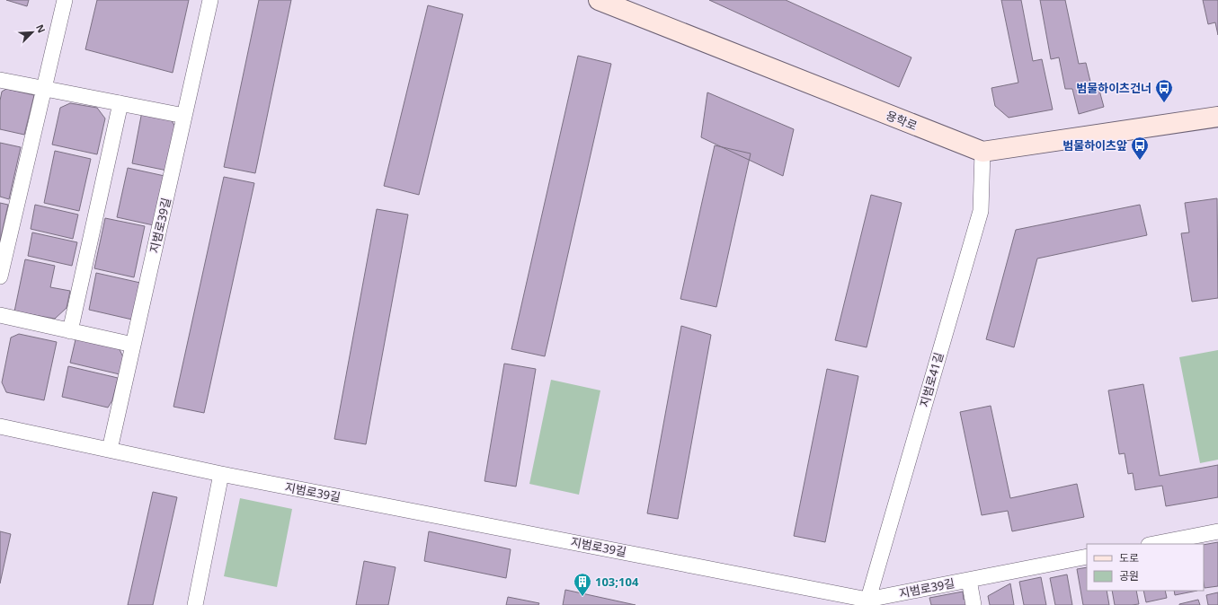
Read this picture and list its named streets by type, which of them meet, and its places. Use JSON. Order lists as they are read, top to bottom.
{
  "streets": {
    "main road": ["용학로"],
    "street": ["지범로39길", "지범로41길"]
  },
  "crossings": [
    ["용학로", "지범로41길"],
    ["지범로39길", "지범로41길"]
  ],
  "places": {
    "bus stop": ["범물하이츠건너", "범물하이츠앞"],
    "building": ["103;104"]
  },
  "legend": ["도로", "공원"],
  "north": "top right"
}
